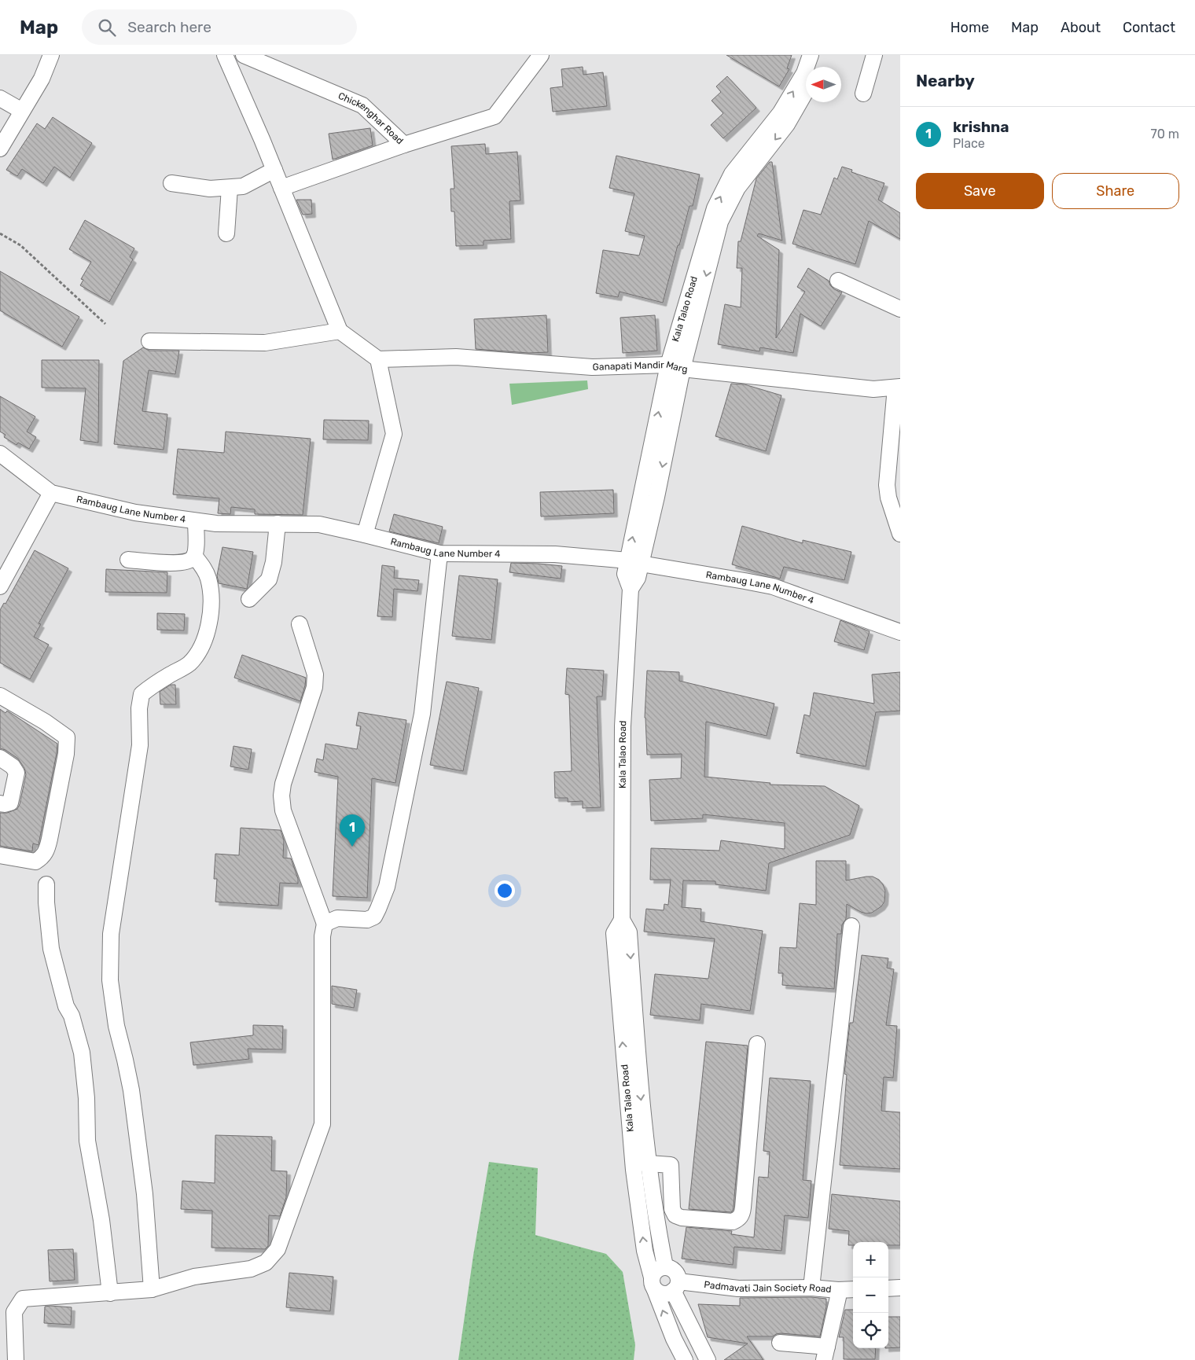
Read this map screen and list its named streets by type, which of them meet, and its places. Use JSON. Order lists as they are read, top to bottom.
{
  "streets": {
    "street": [
      "Chickenghar Road",
      "Kala Talao Road",
      "Ganapati Mandir Marg",
      "Rambaug Lane Number 4",
      "Padmavati Jain Society Road"
    ]
  },
  "crossings": [
    ["Kala Talao Road", "Ganapati Mandir Marg"],
    ["Kala Talao Road", "Rambaug Lane Number 4"],
    ["Kala Talao Road", "Padmavati Jain Society Road"]
  ],
  "north": "left",
  "page": {
    "header": "Map",
    "search": "Search here",
    "nav": [
      "Home",
      "Map",
      "About",
      "Contact"
    ],
    "heading": "Nearby",
    "list": [
      {
        "mark": "1",
        "name": "krishna",
        "note": "Place",
        "value": "70 m"
      }
    ],
    "buttons": ["Save", "Share"],
    "pins": "1",
    "map_buttons": ["+", "−"]
  }
}
